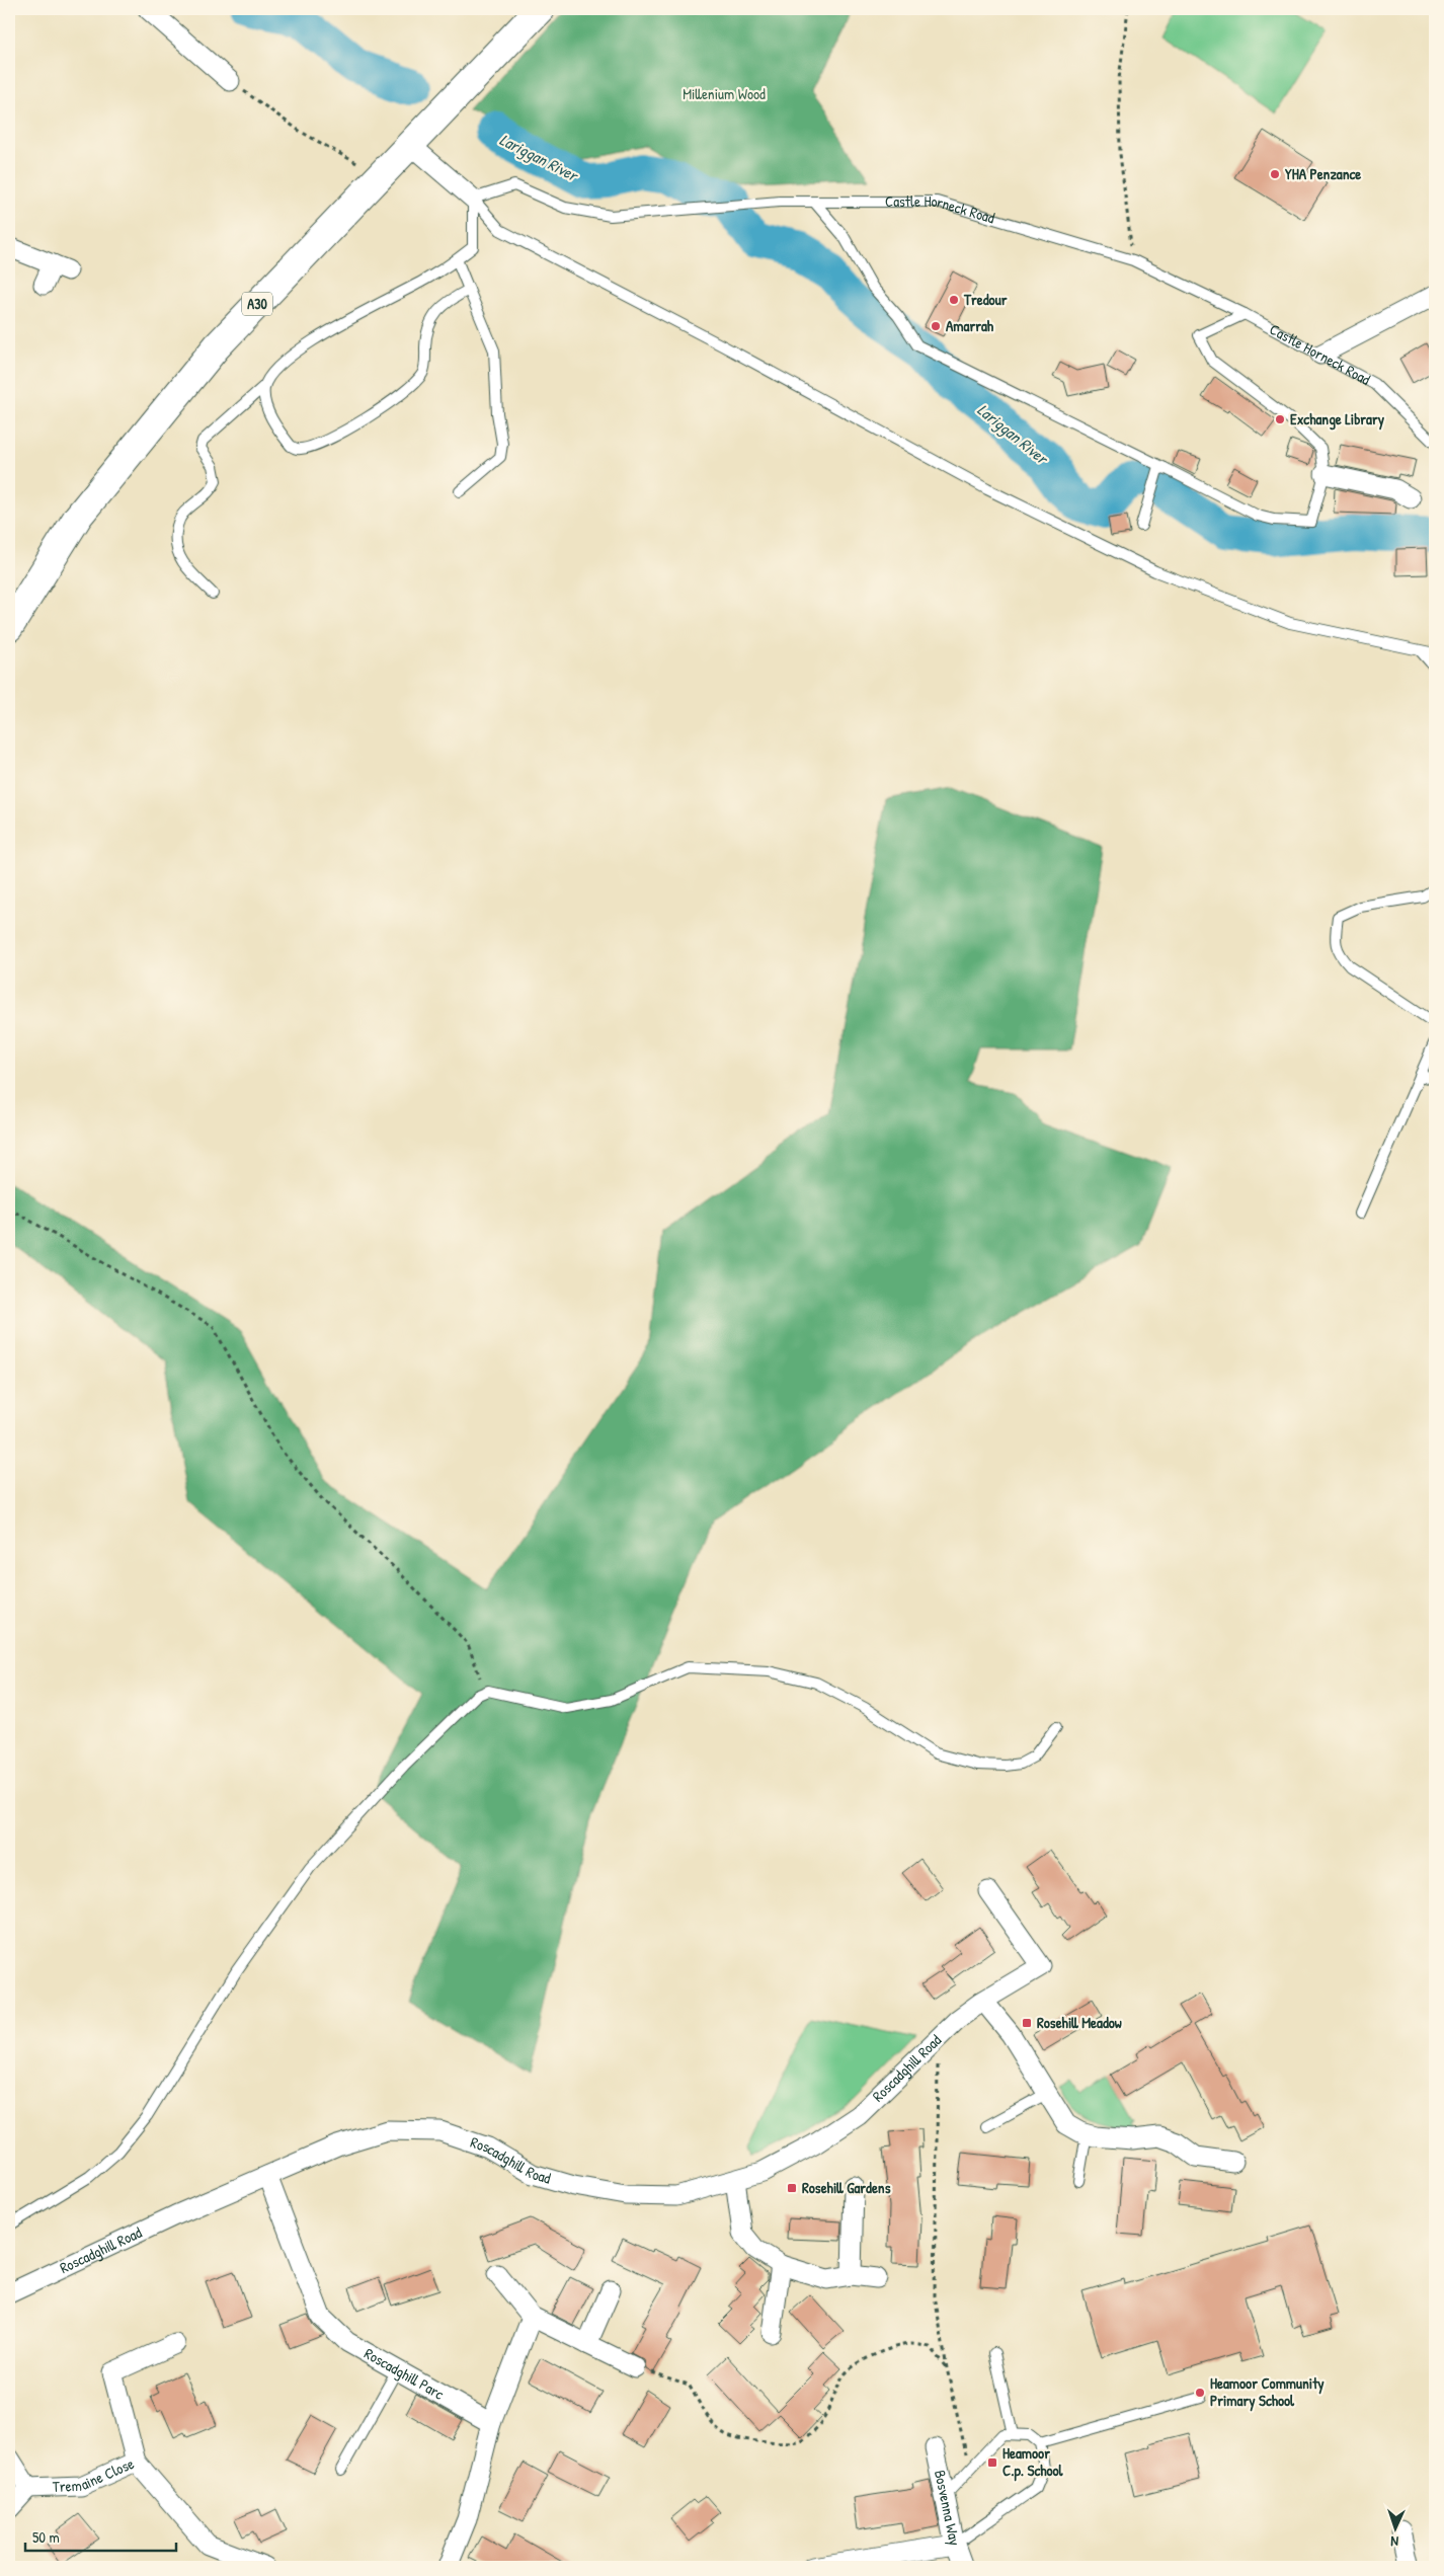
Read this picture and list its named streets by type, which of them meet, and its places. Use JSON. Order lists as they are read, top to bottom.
{
  "streets": {
    "highway": ["A30"],
    "street": [
      "Roscadghill Road",
      "Roscadghill Parc",
      "Tremaine Close",
      "Bosvenna Way"
    ],
    "lane": ["Castle Horneck Road"]
  },
  "crossings": [
    ["Roscadghill Road", "Roscadghill Parc"]
  ],
  "water": ["Lariggan River"],
  "parks": ["Millenium Wood"],
  "places": {
    "other": [
      "YHA Penzance",
      "Tredour",
      "Amarrah",
      "Exchange Library",
      "Heamoor Community Primary School"
    ],
    "transit": ["Rosehill Meadow", "Rosehill Gardens", "Heamoor C.p. School"]
  },
  "scale_bar": "50 m",
  "north": "bottom"
}
